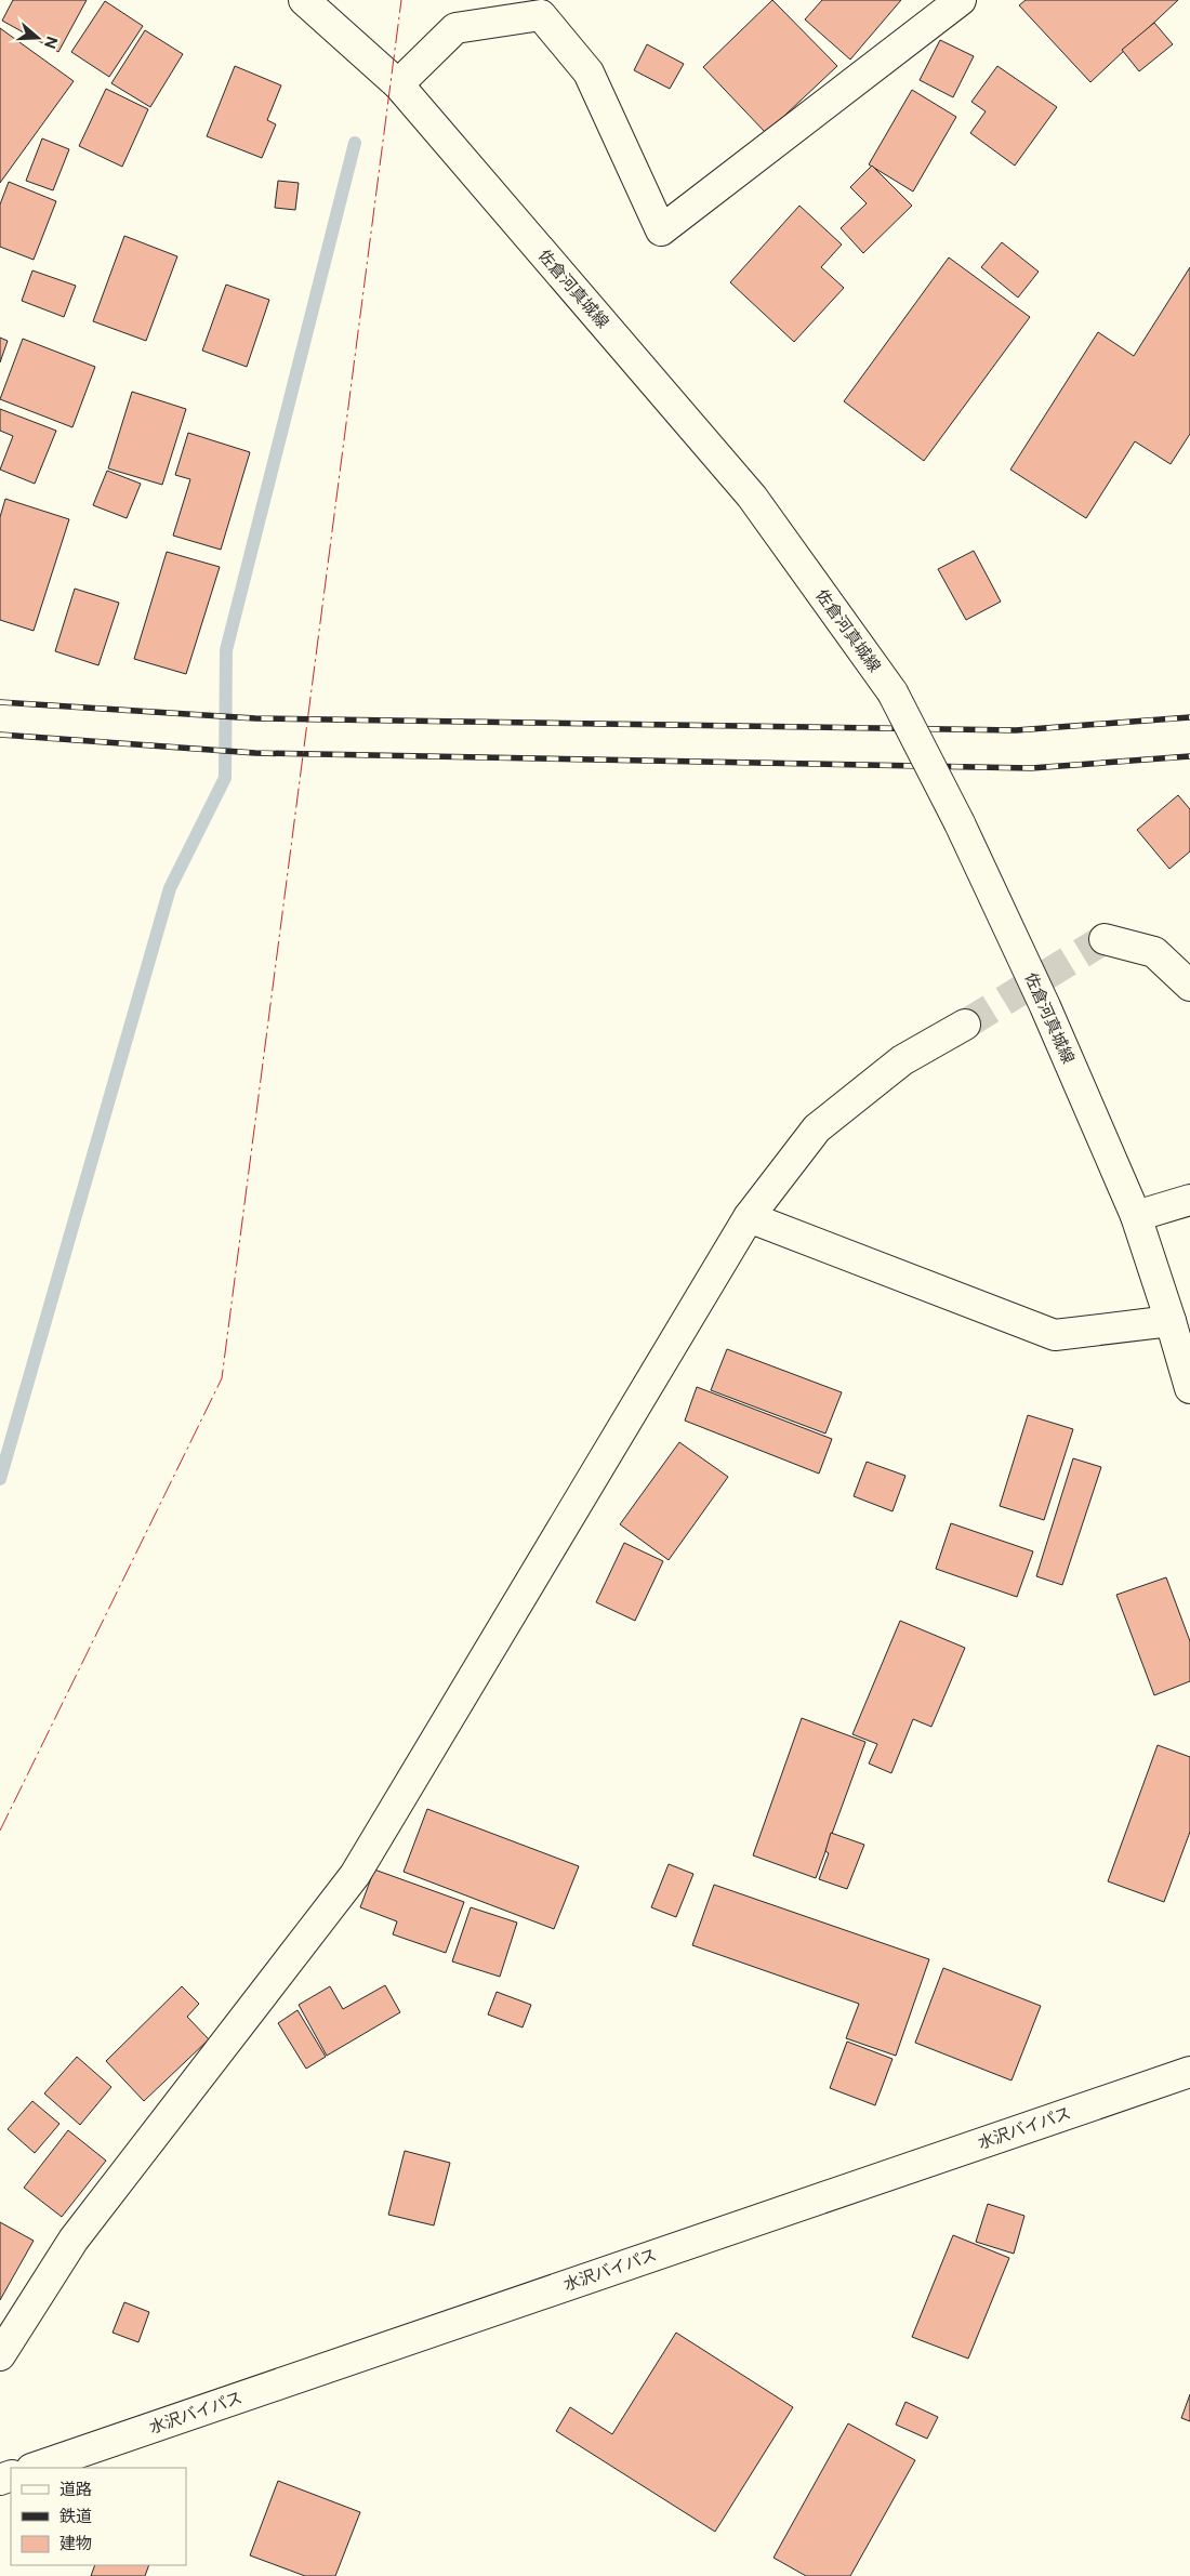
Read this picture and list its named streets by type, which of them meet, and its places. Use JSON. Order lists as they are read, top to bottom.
{
  "streets": {
    "main road": ["佐倉河真城線", "水沢バイパス"]
  },
  "legend": ["道路", "鉄道", "建物"],
  "north": "right"
}
